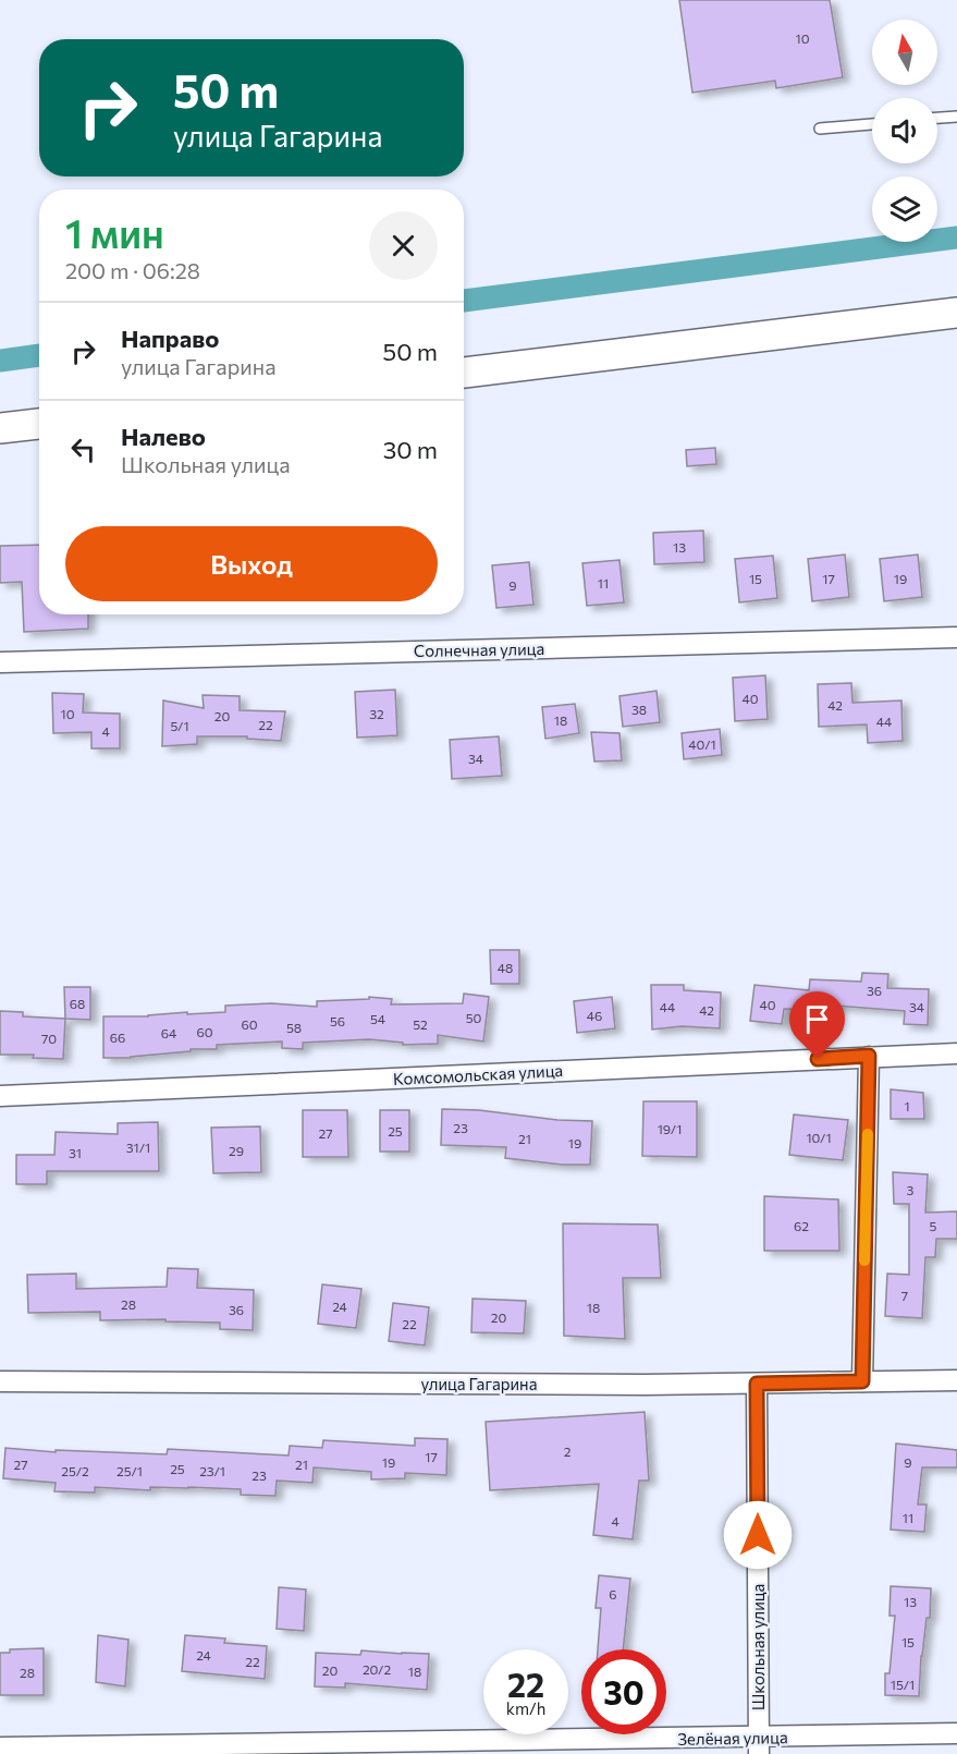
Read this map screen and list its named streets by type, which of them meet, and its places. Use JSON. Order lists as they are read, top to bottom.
{
  "streets": {
    "street": [
      "Солнечная улица",
      "Комсомольская улица",
      "улица Гагарина",
      "Школьная улица",
      "Зелёная улица"
    ]
  },
  "crossings": [
    ["улица Гагарина", "Школьная улица"],
    ["Школьная улица", "Зелёная улица"]
  ],
  "house_numbers": [
    "10",
    "13",
    "15",
    "17",
    "19",
    "11",
    "9",
    "40",
    "42",
    "38",
    "10",
    "32",
    "20",
    "18",
    "44",
    "22",
    "5/1",
    "4",
    "40/1",
    "34",
    "48",
    "36",
    "68",
    "40",
    "44",
    "34",
    "42",
    "46",
    "50",
    "54",
    "56",
    "60",
    "52",
    "58",
    "60",
    "64",
    "66",
    "70",
    "1",
    "23",
    "19/1",
    "25",
    "27",
    "10/1",
    "21",
    "19",
    "31/1",
    "29",
    "31",
    "3",
    "62",
    "5",
    "7",
    "28",
    "24",
    "18",
    "36",
    "20",
    "22",
    "2",
    "17",
    "19",
    "9",
    "27",
    "21",
    "25",
    "25/2",
    "25/1",
    "23/1",
    "23",
    "11",
    "4",
    "6",
    "13",
    "15",
    "24",
    "22",
    "20/2",
    "20",
    "18",
    "28",
    "15/1"
  ],
  "north": "top",
  "page": {
    "turn": ["50 m", "улица Гагарина"],
    "heading": ["1 мин", "200 m · 06:28"],
    "list": [
      {
        "name": "Направо",
        "note": "улица Гагарина",
        "value": "50 m"
      },
      {
        "name": "Налево",
        "note": "Школьная улица",
        "value": "30 m"
      }
    ],
    "buttons": "Выход",
    "speed": "22 km/h",
    "limit": "30"
  }
}
